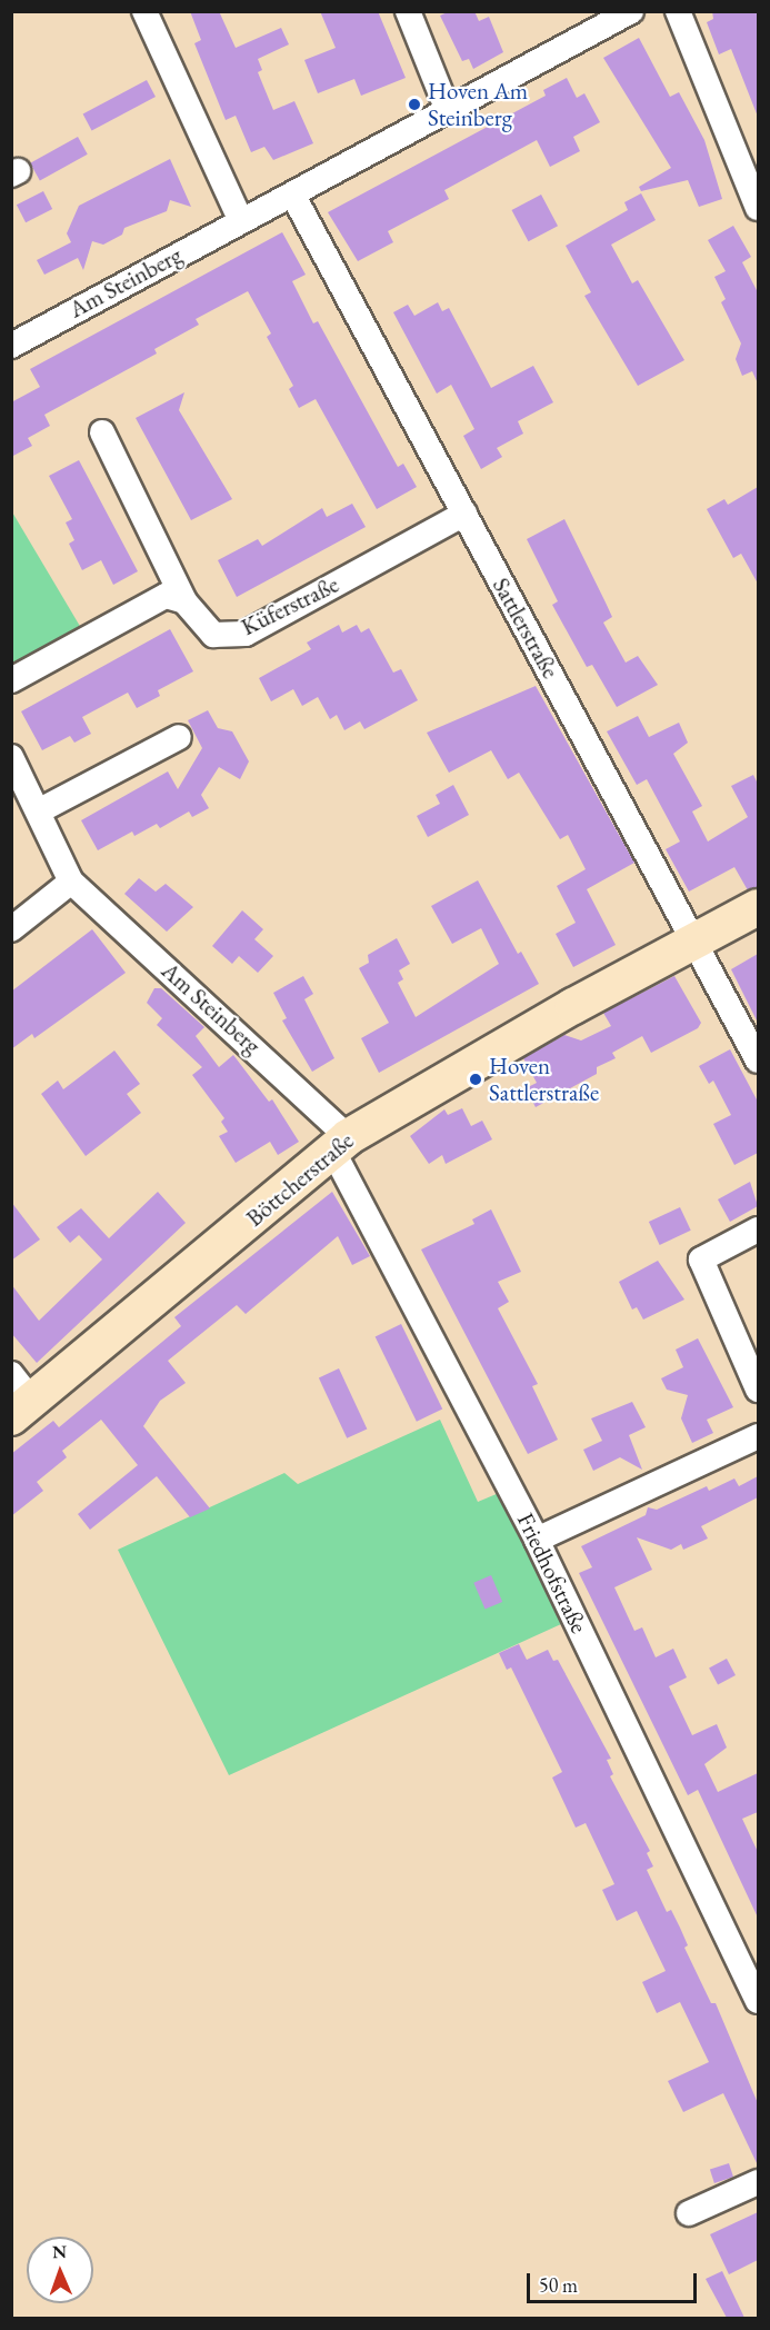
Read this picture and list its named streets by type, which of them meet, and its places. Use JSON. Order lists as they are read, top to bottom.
{
  "streets": {
    "main road": ["Böttcherstraße"],
    "street": [
      "Am Steinberg",
      "Küferstraße",
      "Sattlerstraße",
      "Friedhofstraße"
    ]
  },
  "crossings": [
    ["Am Steinberg", "Sattlerstraße"],
    ["Am Steinberg", "Böttcherstraße"],
    ["Am Steinberg", "Friedhofstraße"],
    ["Küferstraße", "Sattlerstraße"],
    ["Sattlerstraße", "Böttcherstraße"],
    ["Böttcherstraße", "Friedhofstraße"]
  ],
  "places": ["Hoven Am Steinberg", "Hoven Sattlerstraße"],
  "scale_bar": "50 m",
  "north": "top"
}
